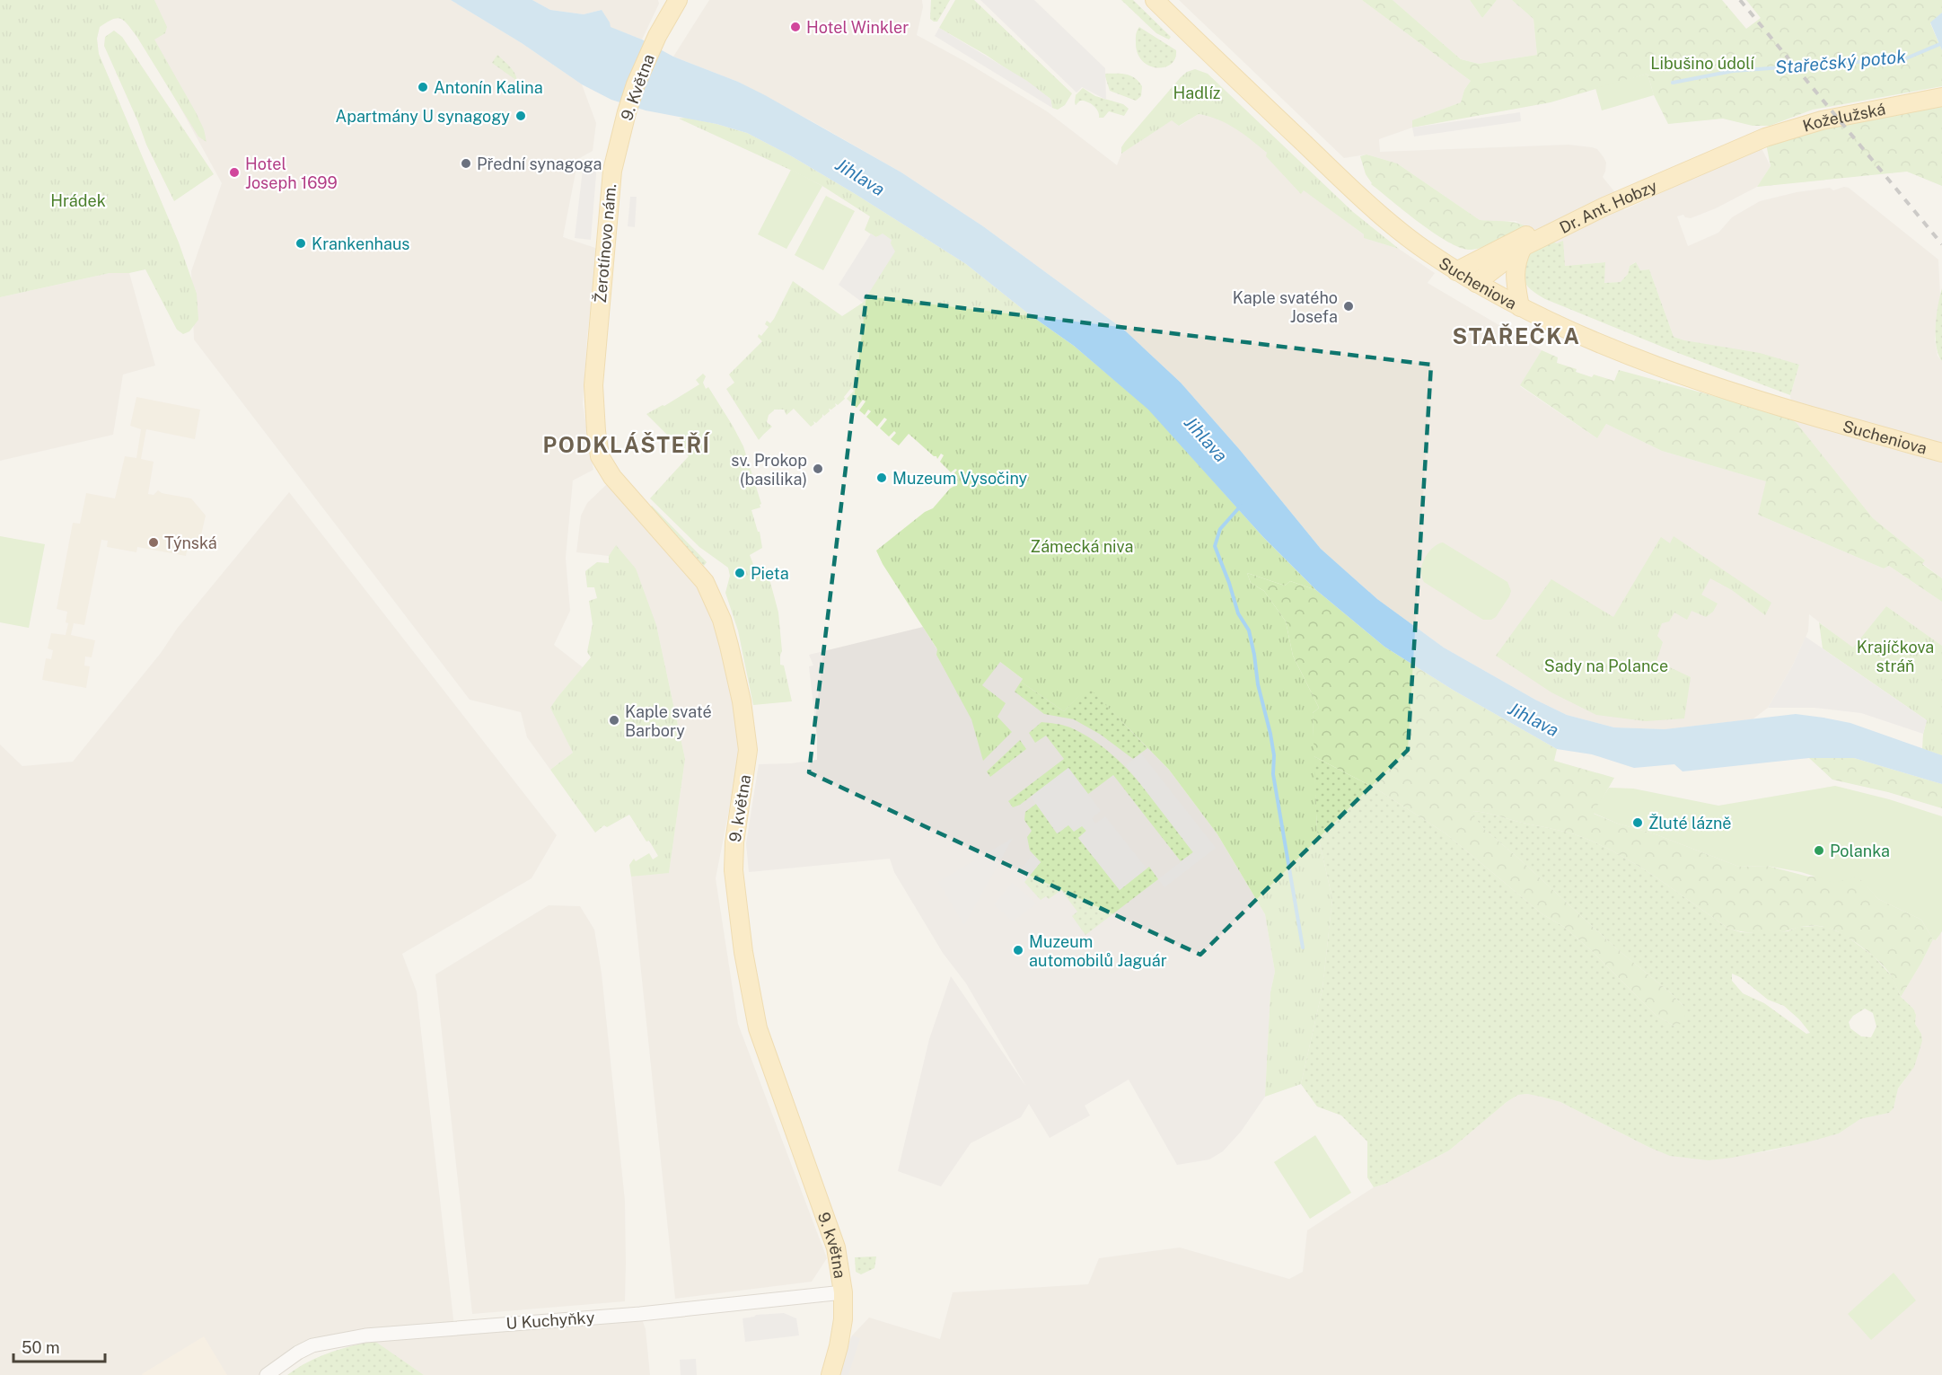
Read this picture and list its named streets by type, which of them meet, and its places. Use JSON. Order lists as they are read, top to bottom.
{
  "streets": {
    "main road": [
      "9. Května",
      "Koželužská",
      "Dr. Ant. Hobzy",
      "Žerotínovo nám.",
      "Sucheniova",
      "9. května"
    ],
    "street": ["U Kuchyňky"]
  },
  "crossings": [
    ["9. Května", "Žerotínovo nám."],
    ["Koželužská", "Dr. Ant. Hobzy"],
    ["Dr. Ant. Hobzy", "Sucheniova"],
    ["Žerotínovo nám.", "9. května"],
    ["9. května", "U Kuchyňky"]
  ],
  "districts": ["STAŘEČKA", "PODKLÁŠTEŘÍ"],
  "water": ["Stařečský potok", "Jihlava"],
  "parks": [
    "Libušino údolí",
    "Hadlíz",
    "Hrádek",
    "Zámecká niva",
    "Krajíčkova stráň",
    "Sady na Polance"
  ],
  "places": [
    "Hotel Winkler",
    "Antonín Kalina",
    "Apartmány U synagogy",
    "Přední synagoga",
    "Hotel Joseph 1699",
    "Krankenhaus",
    "Kaple svatého Josefa",
    "sv. Prokop (basilika)",
    "Muzeum Vysočiny",
    "Týnská",
    "Pieta",
    "Kaple svaté Barbory",
    "Žluté lázně",
    "Polanka",
    "Muzeum automobilů Jaguár"
  ],
  "scale_bar": "50 m"
}
